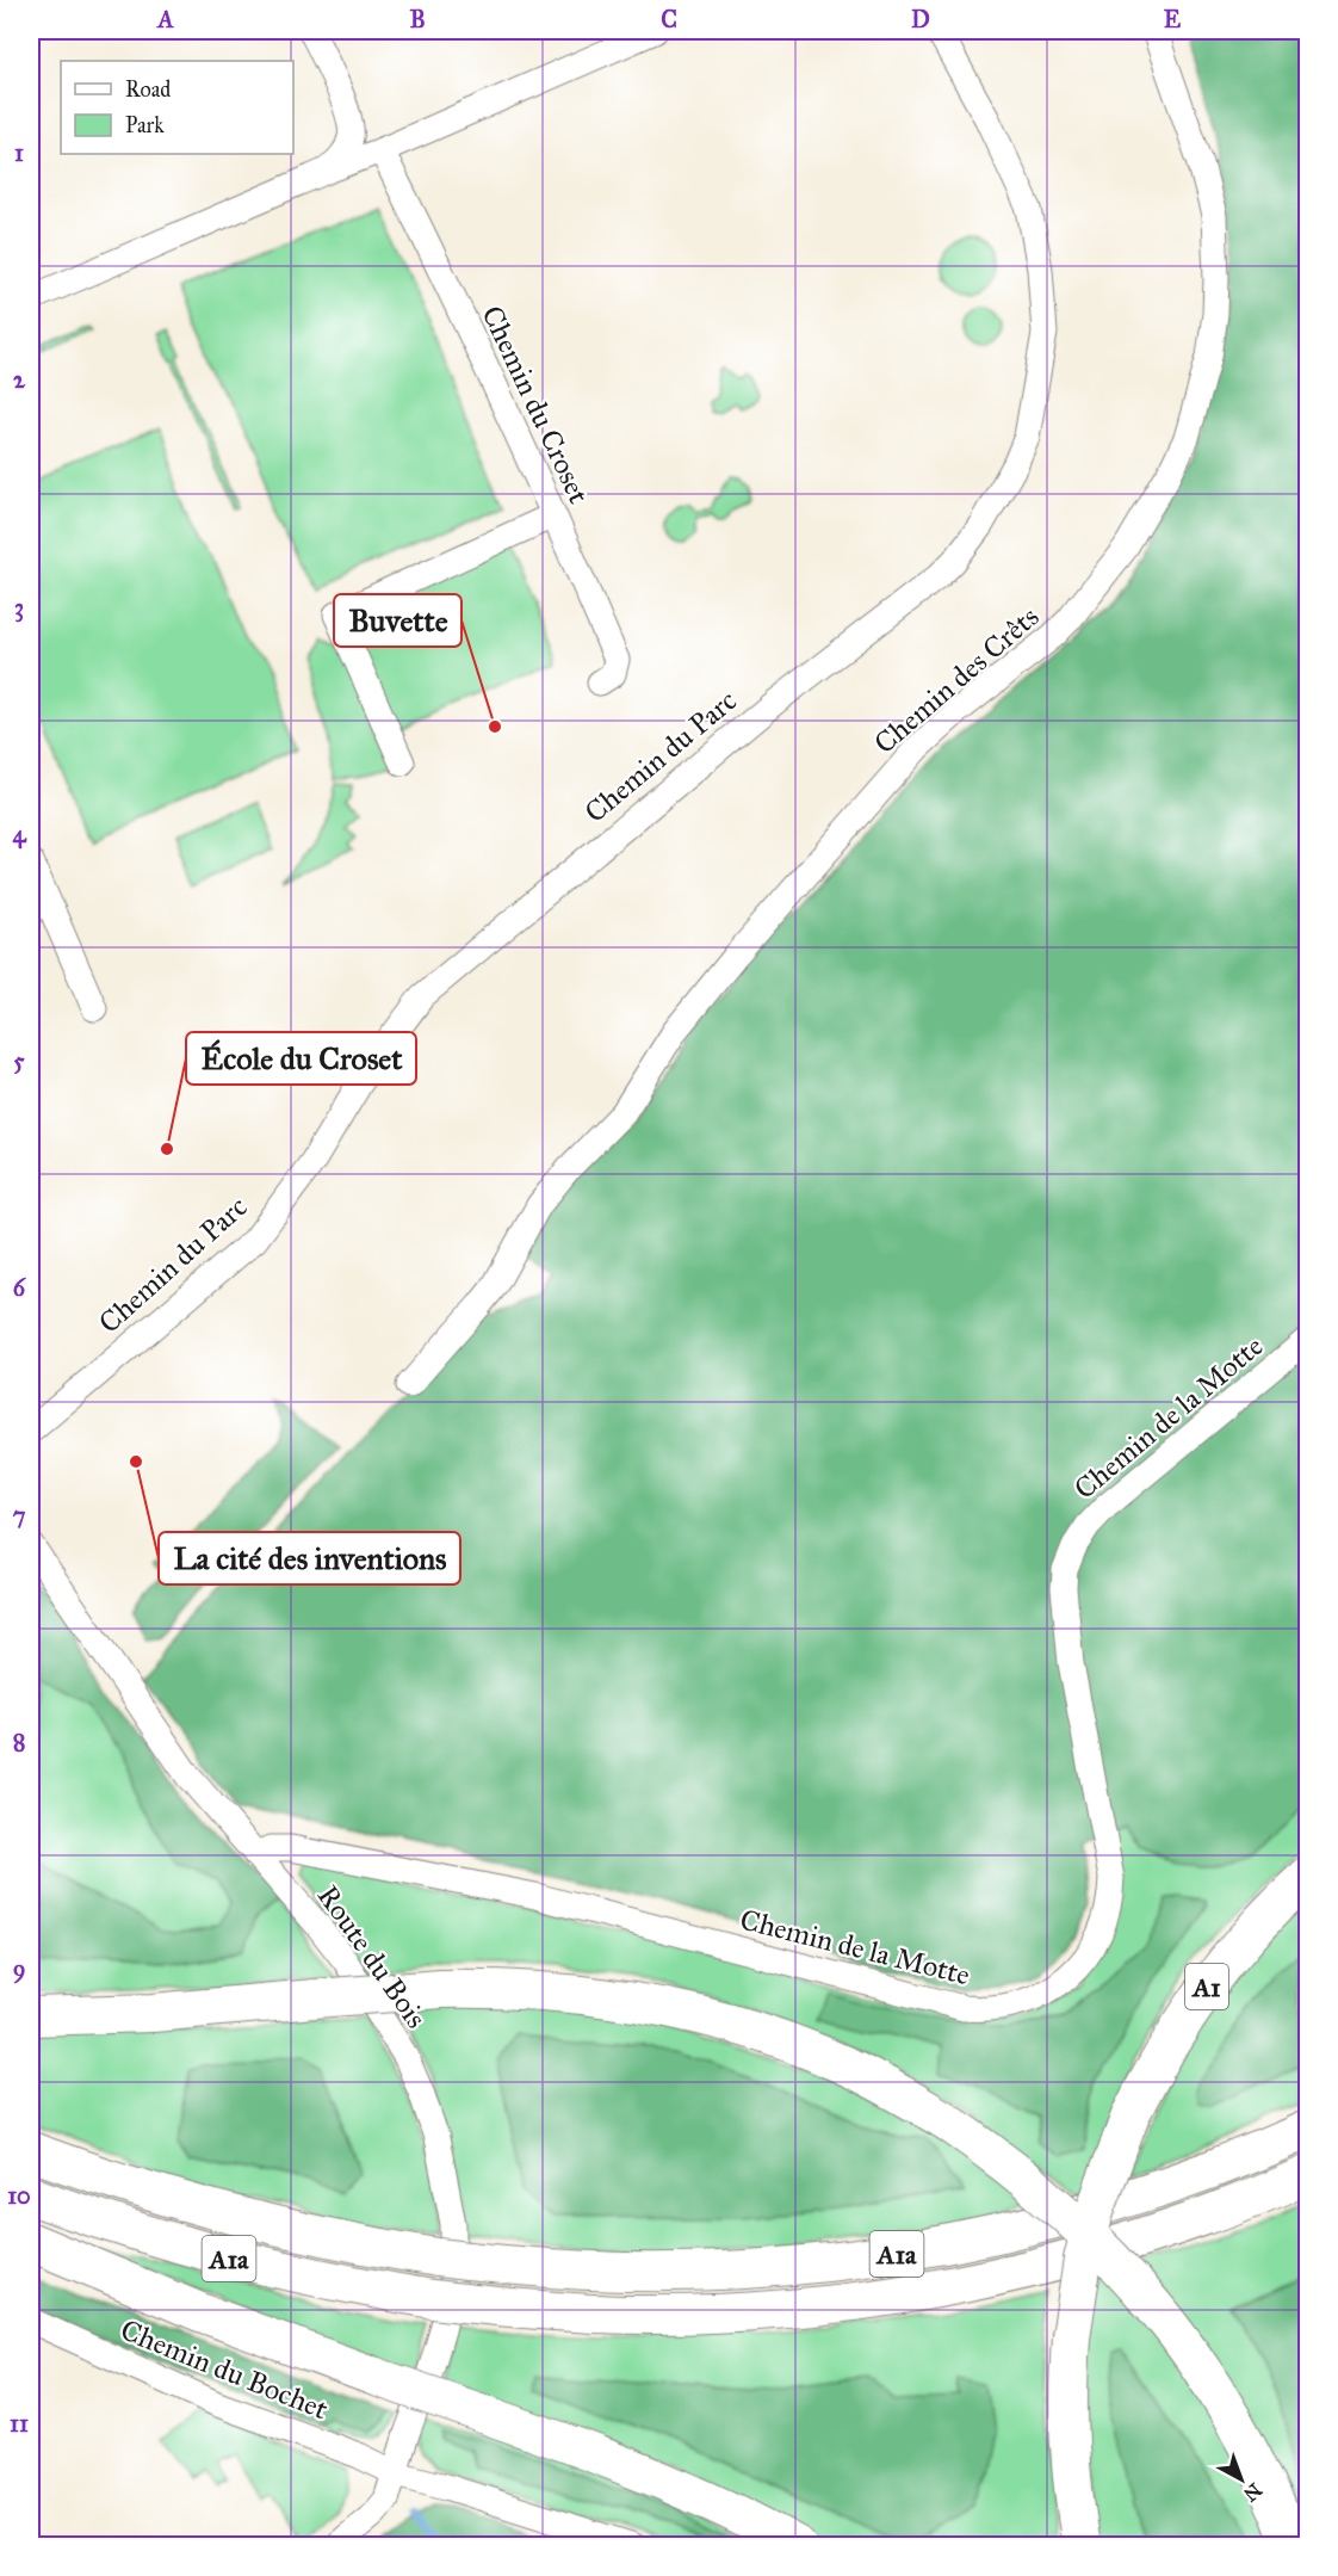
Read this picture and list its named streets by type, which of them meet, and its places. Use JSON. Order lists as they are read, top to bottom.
{
  "streets": {
    "highway": ["A1", "A1a"],
    "street": [
      "Chemin du Croset",
      "Chemin des Crêts",
      "Chemin du Parc",
      "Chemin de la Motte",
      "Route du Bois",
      "Chemin du Bochet"
    ]
  },
  "crossings": [
    ["Chemin de la Motte", "Route du Bois"],
    ["Route du Bois", "Chemin du Bochet"]
  ],
  "places": ["Buvette", "École du Croset", "La cité des inventions"],
  "legend": ["Road", "Park"],
  "north": "bottom right",
  "grid": {
    "columns": [
      "A",
      "B",
      "C",
      "D",
      "E"
    ],
    "rows": [
      "1",
      "2",
      "3",
      "4",
      "5",
      "6",
      "7",
      "8",
      "9",
      "10",
      "11"
    ]
  }
}
